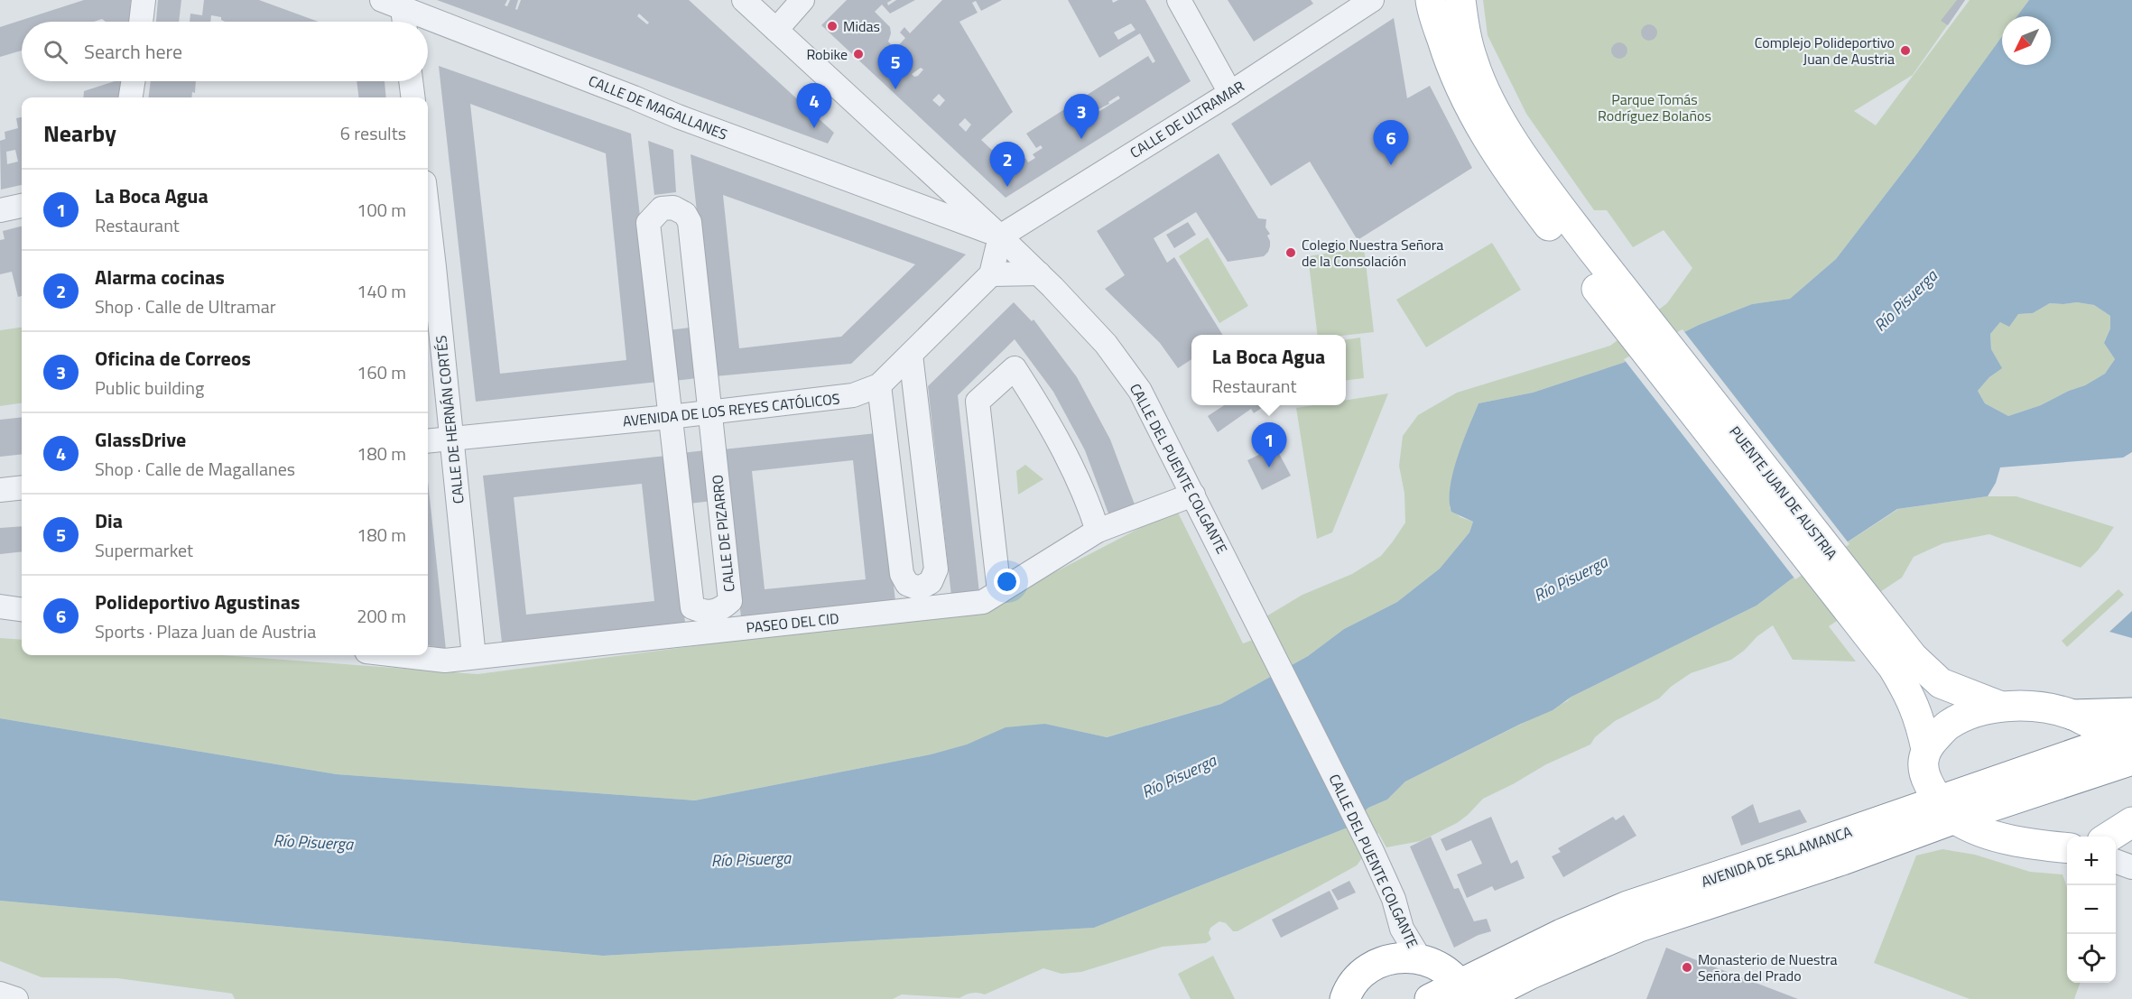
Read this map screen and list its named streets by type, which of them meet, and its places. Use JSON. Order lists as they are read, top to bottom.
{
  "streets": {
    "main road": ["PUENTE JUAN DE AUSTRIA", "AVENIDA DE SALAMANCA"],
    "street": [
      "CALLE DE MAGALLANES",
      "CALLE DE ULTRAMAR",
      "AVENIDA DE LOS REYES CATÓLICOS",
      "CALLE DE HERNÁN CORTÉS",
      "CALLE DEL PUENTE COLGANTE",
      "CALLE DE PIZARRO",
      "PASEO DEL CID"
    ]
  },
  "crossings": [
    ["CALLE DE MAGALLANES", "CALLE DE ULTRAMAR"],
    ["CALLE DE MAGALLANES", "CALLE DEL PUENTE COLGANTE"],
    ["CALLE DE ULTRAMAR", "CALLE DEL PUENTE COLGANTE"],
    ["AVENIDA DE LOS REYES CATÓLICOS", "CALLE DE HERNÁN CORTÉS"],
    ["AVENIDA DE LOS REYES CATÓLICOS", "CALLE DE PIZARRO"],
    ["CALLE DE HERNÁN CORTÉS", "PASEO DEL CID"],
    ["CALLE DEL PUENTE COLGANTE", "PASEO DEL CID"],
    ["PUENTE JUAN DE AUSTRIA", "AVENIDA DE SALAMANCA"]
  ],
  "water": ["Río Pisuerga"],
  "parks": ["Parque Tomás Rodríguez Bolaños"],
  "places": [
    "Midas",
    "Complejo Polideportivo Juan de Austria",
    "Robike",
    "Colegio Nuestra Señora de la Consolación",
    "Monasterio de Nuestra Señora del Prado"
  ],
  "north": "bottom left",
  "page": {
    "search": "Search here",
    "pins": [
      "5",
      "4",
      "3",
      "6",
      "2",
      "1"
    ],
    "heading": ["Nearby", "6 results"],
    "list": [
      {
        "mark": "1",
        "name": "La Boca Agua",
        "note": "Restaurant",
        "value": "100 m"
      },
      {
        "mark": "2",
        "name": "Alarma cocinas",
        "note": "Shop · Calle de Ultramar",
        "value": "140 m"
      },
      {
        "mark": "3",
        "name": "Oficina de Correos",
        "note": "Public building",
        "value": "160 m"
      },
      {
        "mark": "4",
        "name": "GlassDrive",
        "note": "Shop · Calle de Magallanes",
        "value": "180 m"
      },
      {
        "mark": "5",
        "name": "Dia",
        "note": "Supermarket",
        "value": "180 m"
      },
      {
        "mark": "6",
        "name": "Polideportivo Agustinas",
        "note": "Sports · Plaza Juan de Austria",
        "value": "200 m"
      }
    ],
    "popup": ["La Boca Agua", "Restaurant"],
    "map_buttons": ["+", "−"]
  }
}
